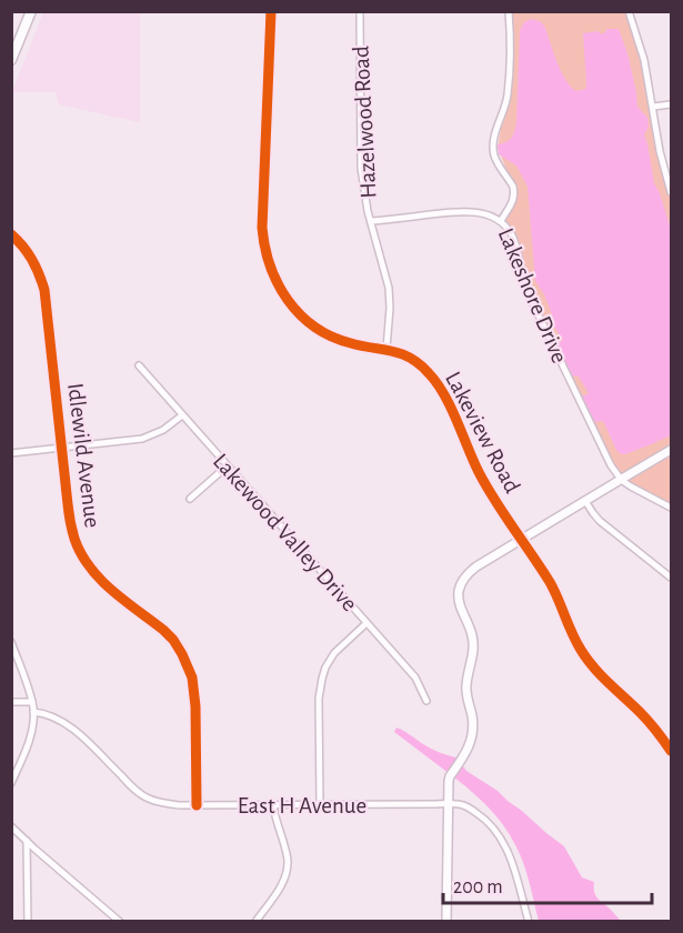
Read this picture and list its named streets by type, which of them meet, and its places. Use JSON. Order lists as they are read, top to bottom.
{
  "streets": {
    "street": [
      "Hazelwood Road",
      "Lakeshore Drive",
      "Lakeview Road",
      "Idlewild Avenue",
      "Lakewood Valley Drive",
      "East H Avenue"
    ]
  },
  "crossings": [
    ["Hazelwood Road", "Lakeview Road"],
    ["Idlewild Avenue", "East H Avenue"]
  ],
  "scale_bar": "200 m"
}
